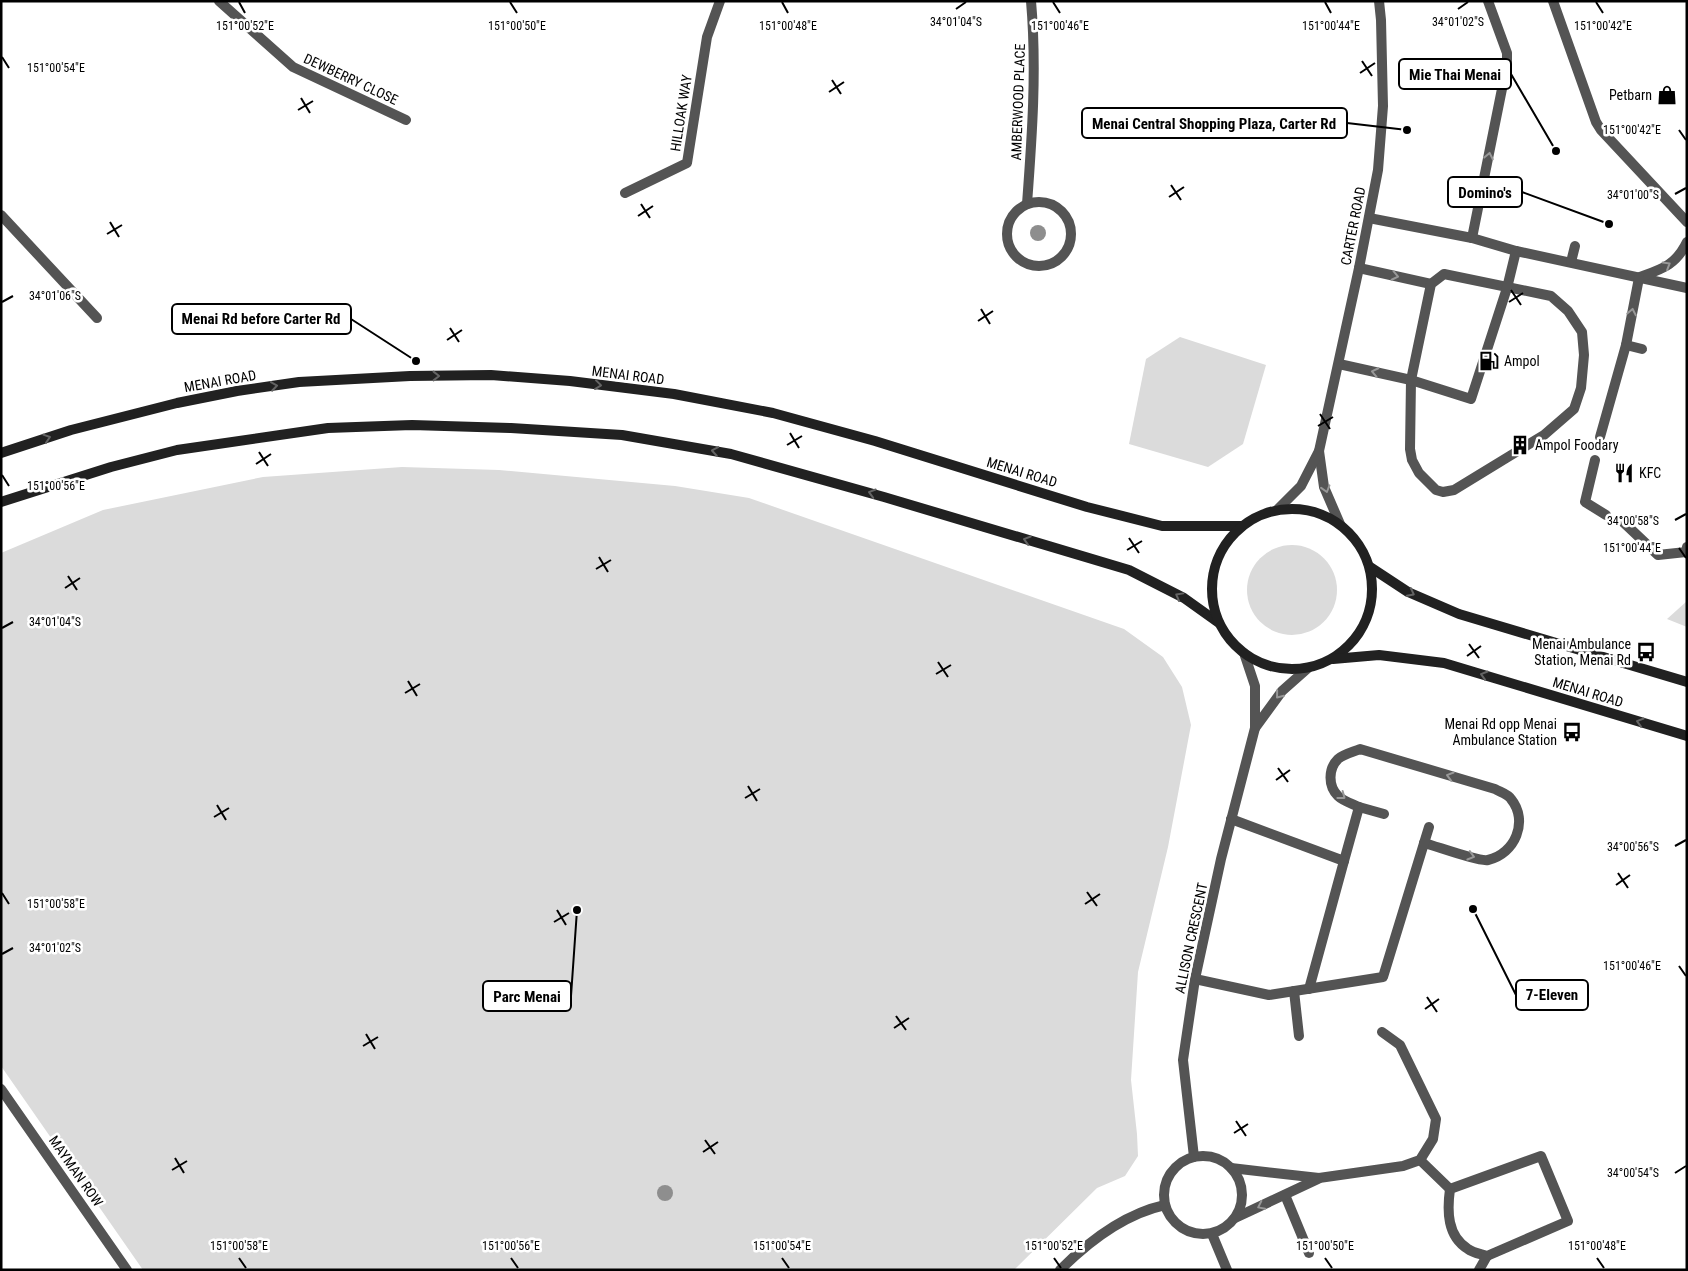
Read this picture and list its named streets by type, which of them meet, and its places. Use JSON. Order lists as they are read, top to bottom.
{
  "streets": {
    "main road": ["MENAI ROAD"],
    "street": [
      "DEWBERRY CLOSE",
      "AMBERWOOD PLACE",
      "HILLOAK WAY",
      "CARTER ROAD",
      "ALLISON CRESCENT",
      "MAYMAN ROW"
    ]
  },
  "crossings": [
    ["CARTER ROAD", "MENAI ROAD"],
    ["CARTER ROAD", "ALLISON CRESCENT"],
    ["MENAI ROAD", "ALLISON CRESCENT"]
  ],
  "places": {
    "shop": ["Petbarn"],
    "other": [
      "Menai Central Shopping Plaza, Carter Rd",
      "Mie Thai Menai",
      "Domino's",
      "Menai Rd before Carter Rd",
      "7-Eleven",
      "Parc Menai"
    ],
    "fuel station": ["Ampol"],
    "building": ["Ampol Foodary"],
    "restaurant": ["KFC"],
    "bus stop": ["Menai Ambulance Station, Menai Rd", "Menai Rd opp Menai Ambulance Station"]
  },
  "coordinates": [
    "34°01'04\"S",
    "34°01'02\"S",
    "151°00'42\"E",
    "151°00'52\"E",
    "151°00'50\"E",
    "151°00'48\"E",
    "151°00'46\"E",
    "151°00'44\"E",
    "151°00'54\"E",
    "34°01'00\"S",
    "34°01'06\"S",
    "151°00'56\"E",
    "34°00'58\"S",
    "34°00'56\"S",
    "151°00'58\"E",
    "34°00'54\"S"
  ]
}
